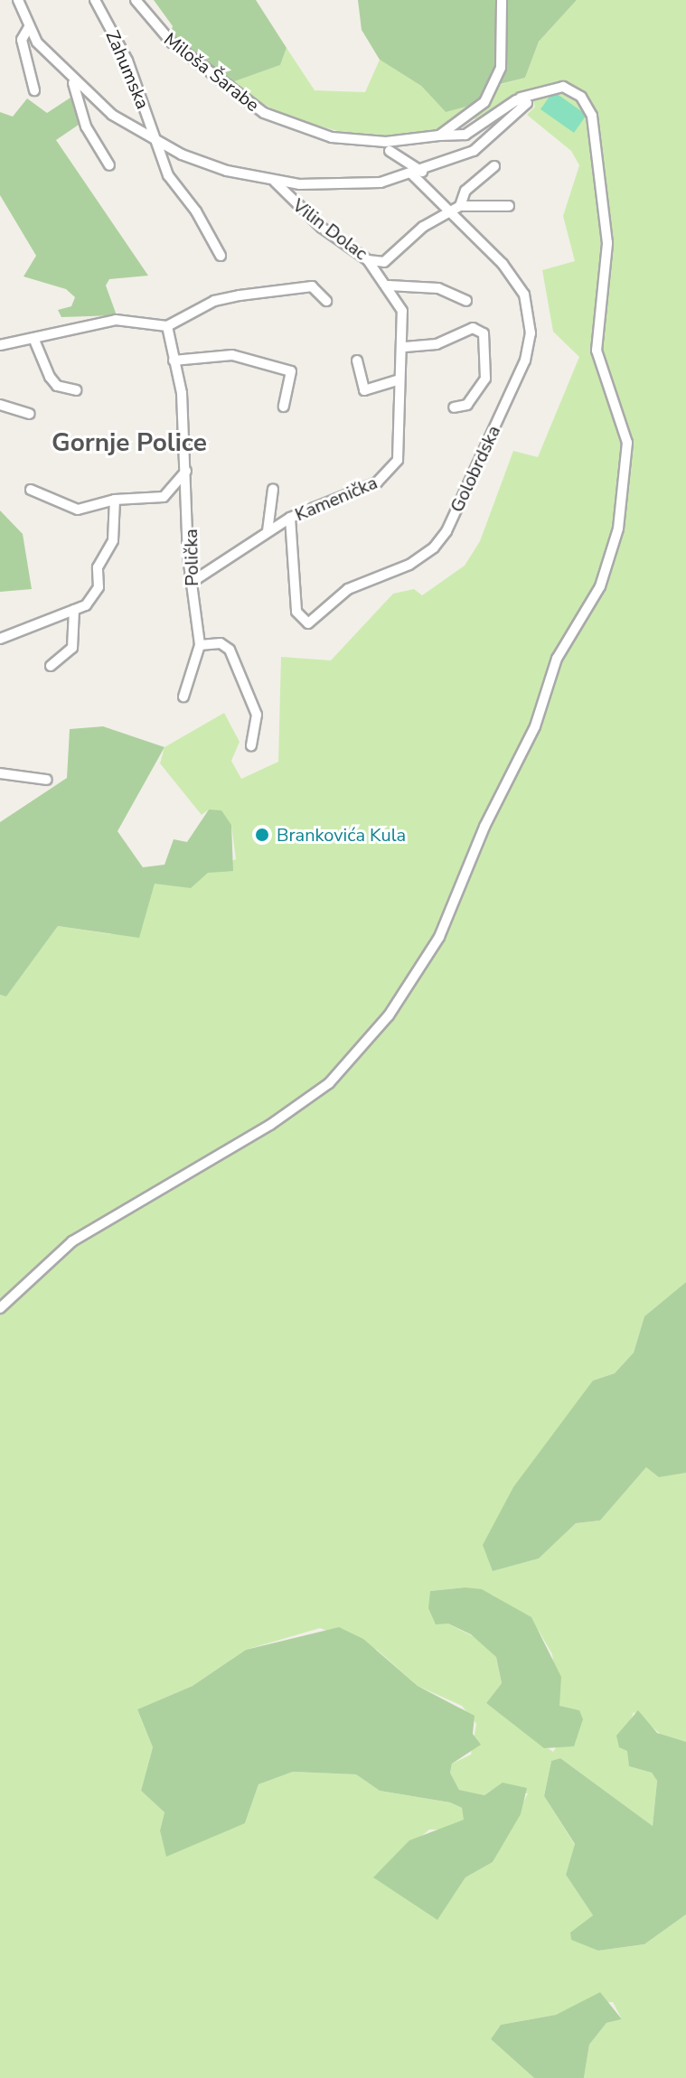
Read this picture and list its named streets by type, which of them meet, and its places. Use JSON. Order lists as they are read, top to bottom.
{
  "streets": {
    "street": [
      "Zahumska",
      "Miloša Šarabe",
      "Vilin Dolac",
      "Golobrdska",
      "Kamenička",
      "Polička"
    ]
  },
  "crossings": [
    ["Vilin Dolac", "Golobrdska"],
    ["Vilin Dolac", "Kamenička"],
    ["Golobrdska", "Kamenička"],
    ["Kamenička", "Polička"]
  ],
  "districts": ["Gornje Police"],
  "places": ["Brankovića Kula"]
}
